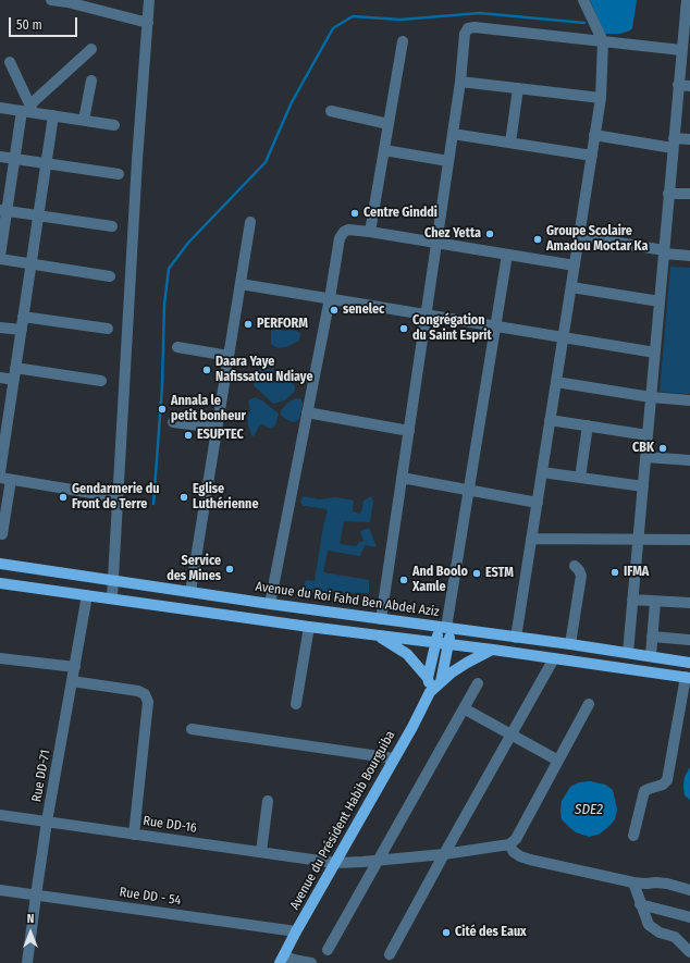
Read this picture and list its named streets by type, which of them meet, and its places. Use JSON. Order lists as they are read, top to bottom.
{
  "streets": {
    "main road": ["Avenue du Roi Fahd Ben Abdel Aziz", "Avenue du Président Habib Bourguiba"],
    "street": ["Rue DD-71", "Rue DD-16", "Rue DD - 54"]
  },
  "crossings": [
    ["Rue DD-71", "Rue DD-16"],
    ["Rue DD-71", "Rue DD - 54"],
    ["Avenue du Président Habib Bourguiba", "Rue DD-16"],
    ["Avenue du Président Habib Bourguiba", "Rue DD - 54"]
  ],
  "water": ["SDE2"],
  "places": [
    "Centre Ginddi",
    "Chez Yetta",
    "Groupe Scolaire Amadou Moctar Ka",
    "senelec",
    "PERFORM",
    "Congrégation du Saint Esprit",
    "Daara Yaye Nafissatou Ndiaye",
    "Annala le petit bonheur",
    "ESUPTEC",
    "CBK",
    "Gendarmerie du Front de Terre",
    "Eglise Luthérienne",
    "Service des Mines",
    "IFMA",
    "ESTM",
    "And Boolo Xamle",
    "Cité des Eaux"
  ],
  "scale_bar": "50 m",
  "north": "top"
}
